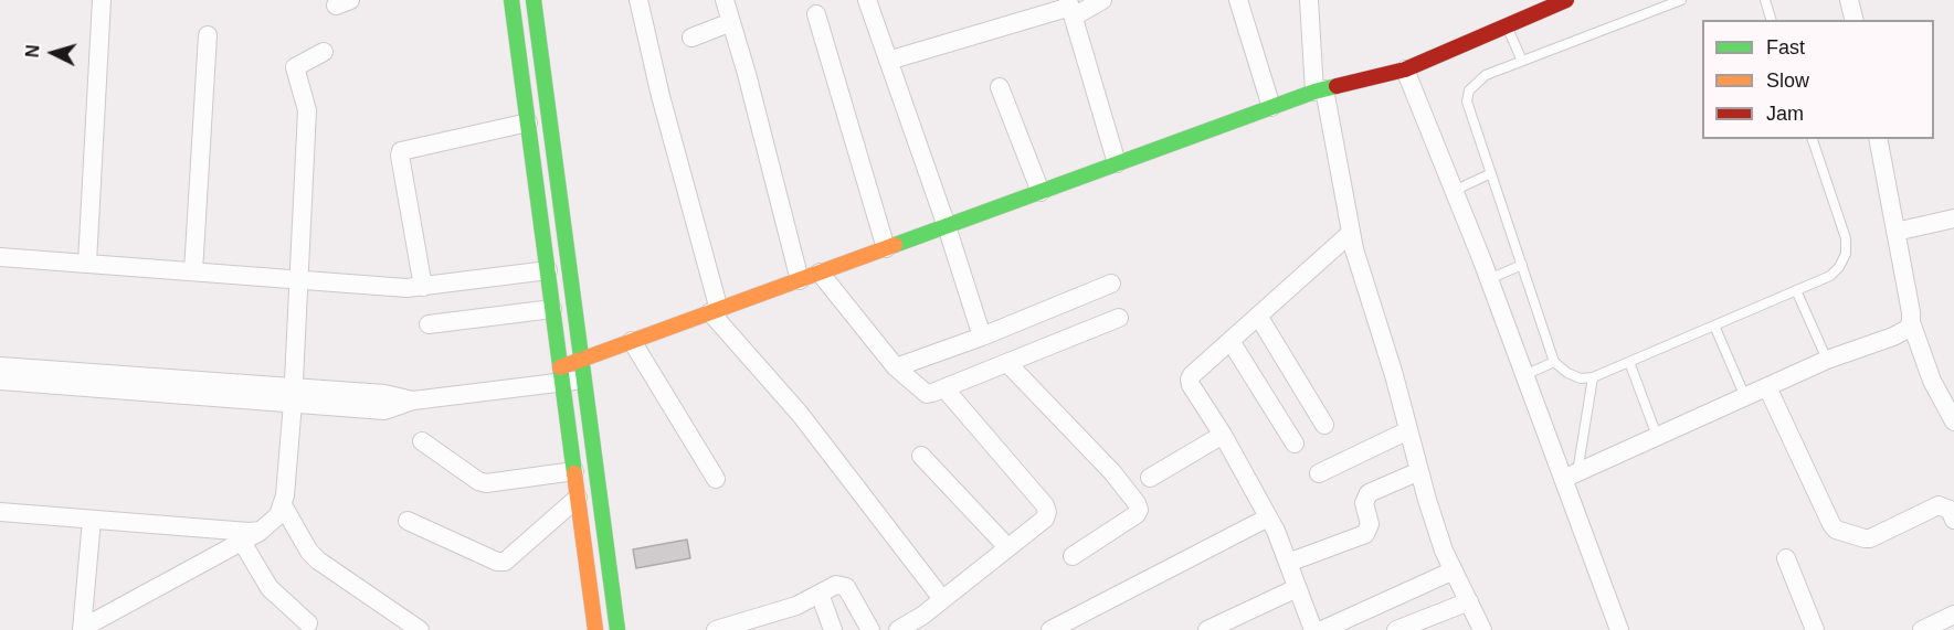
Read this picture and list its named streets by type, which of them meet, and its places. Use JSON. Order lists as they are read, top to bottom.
{
  "legend": ["Fast", "Slow", "Jam"],
  "north": "left"
}
